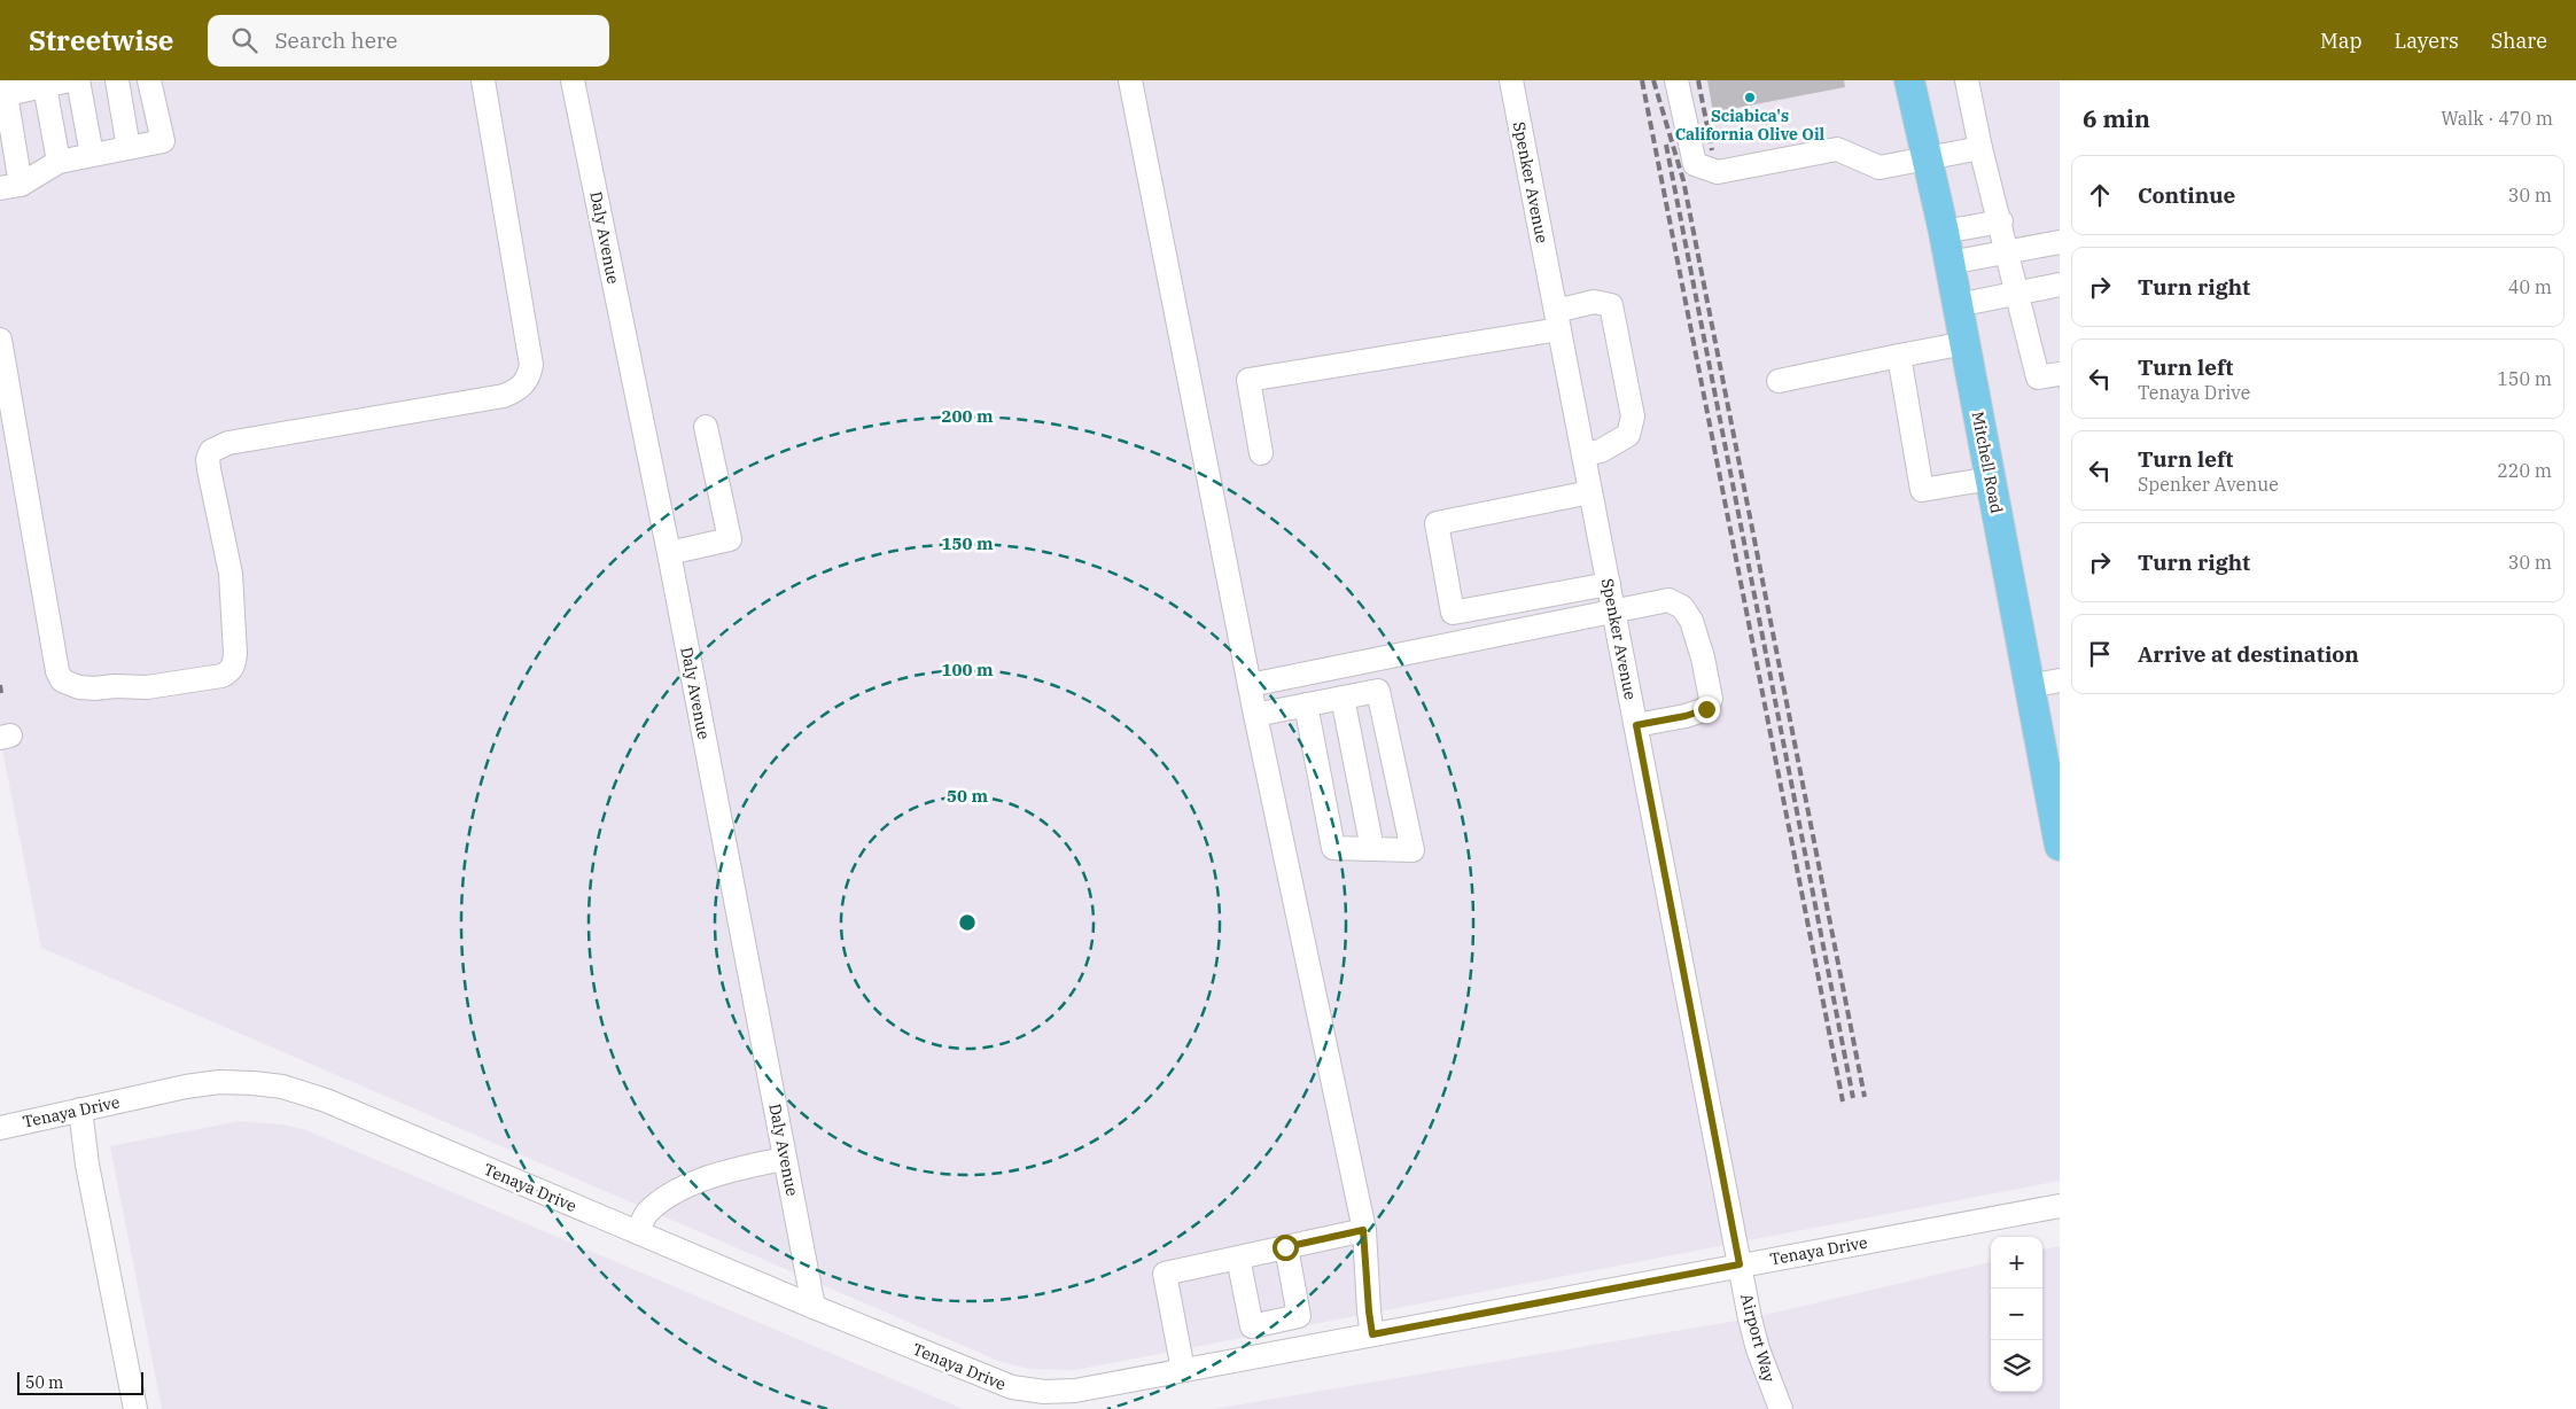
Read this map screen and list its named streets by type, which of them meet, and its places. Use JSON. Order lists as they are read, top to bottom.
{
  "streets": {
    "main road": ["Mitchell Road"],
    "street": [
      "Spenker Avenue",
      "Daly Avenue",
      "Tenaya Drive",
      "Airport Way"
    ]
  },
  "crossings": [
    ["Spenker Avenue", "Tenaya Drive"],
    ["Spenker Avenue", "Airport Way"],
    ["Daly Avenue", "Tenaya Drive"],
    ["Tenaya Drive", "Airport Way"]
  ],
  "places": ["Sciabica's California Olive Oil"],
  "scale_bar": "50 m",
  "page": {
    "header": "Streetwise",
    "search": "Search here",
    "nav": ["Map", "Layers", "Share"],
    "heading": ["6 min", "Walk · 470 m"],
    "list": [
      ["Continue", "30 m"],
      ["Turn right", "40 m"],
      ["Turn left", "Tenaya Drive", "150 m"],
      ["Turn left", "Spenker Avenue", "220 m"],
      ["Turn right", "30 m"],
      "Arrive at destination"
    ],
    "map_buttons": ["+", "−"],
    "scale": "50 m"
  },
  "rings": [
    "200 m",
    "150 m",
    "100 m",
    "50 m"
  ]
}
